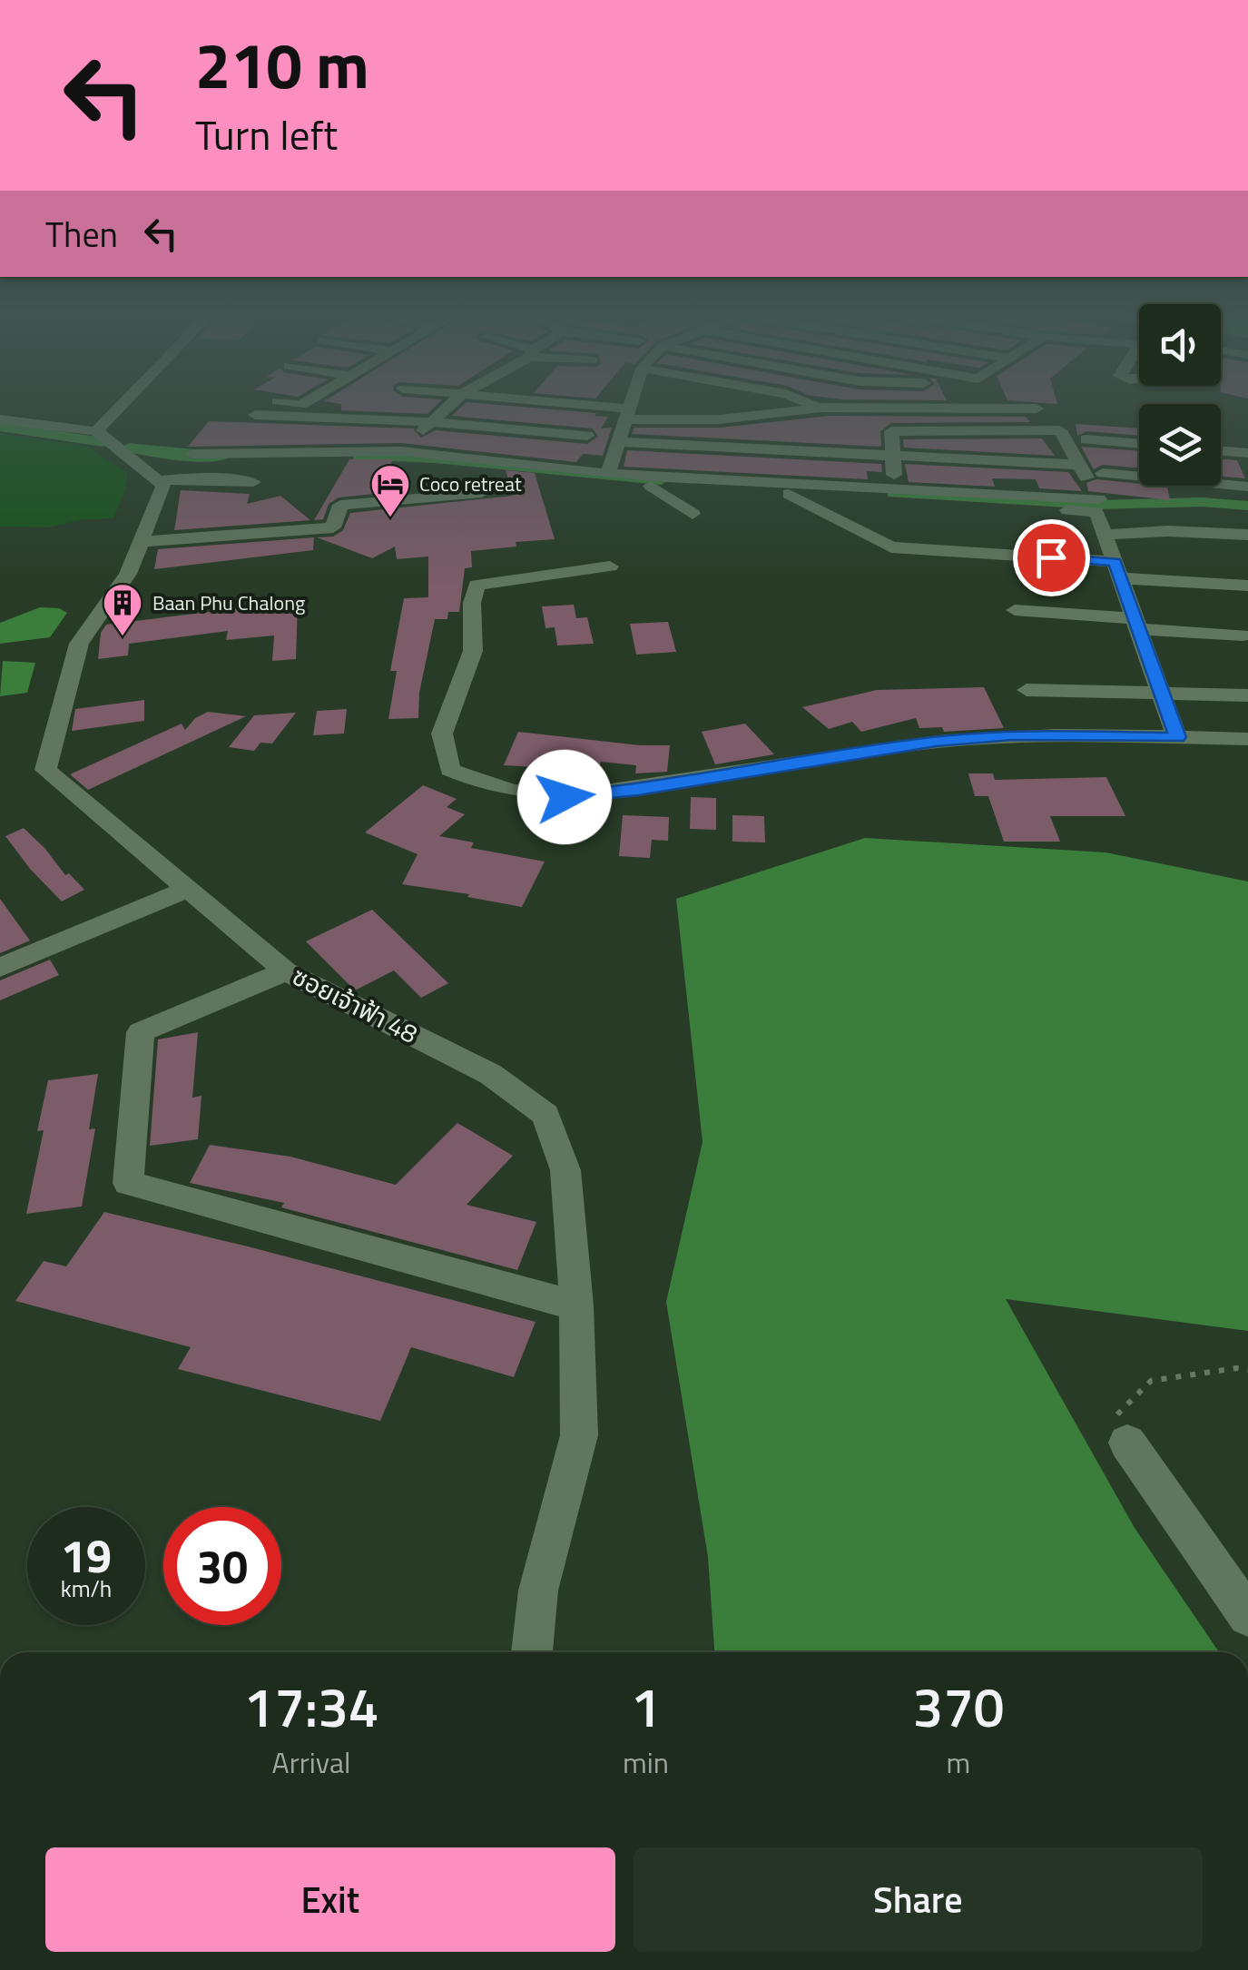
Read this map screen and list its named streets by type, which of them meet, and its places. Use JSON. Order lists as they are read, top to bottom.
{
  "streets": {
    "street": ["ซอยเจ้าฟ้า 48"]
  },
  "places": {
    "hotel": ["Coco retreat"],
    "building": ["Baan Phu Chalong"]
  },
  "page": {
    "turn": ["210 m", "Turn left"],
    "then": "Then",
    "speed": "19 km/h",
    "limit": "30",
    "eta": [
      "17:34",
      "Arrival",
      "1",
      "min",
      "370",
      "m"
    ],
    "buttons": ["Exit", "Share"]
  }
}
